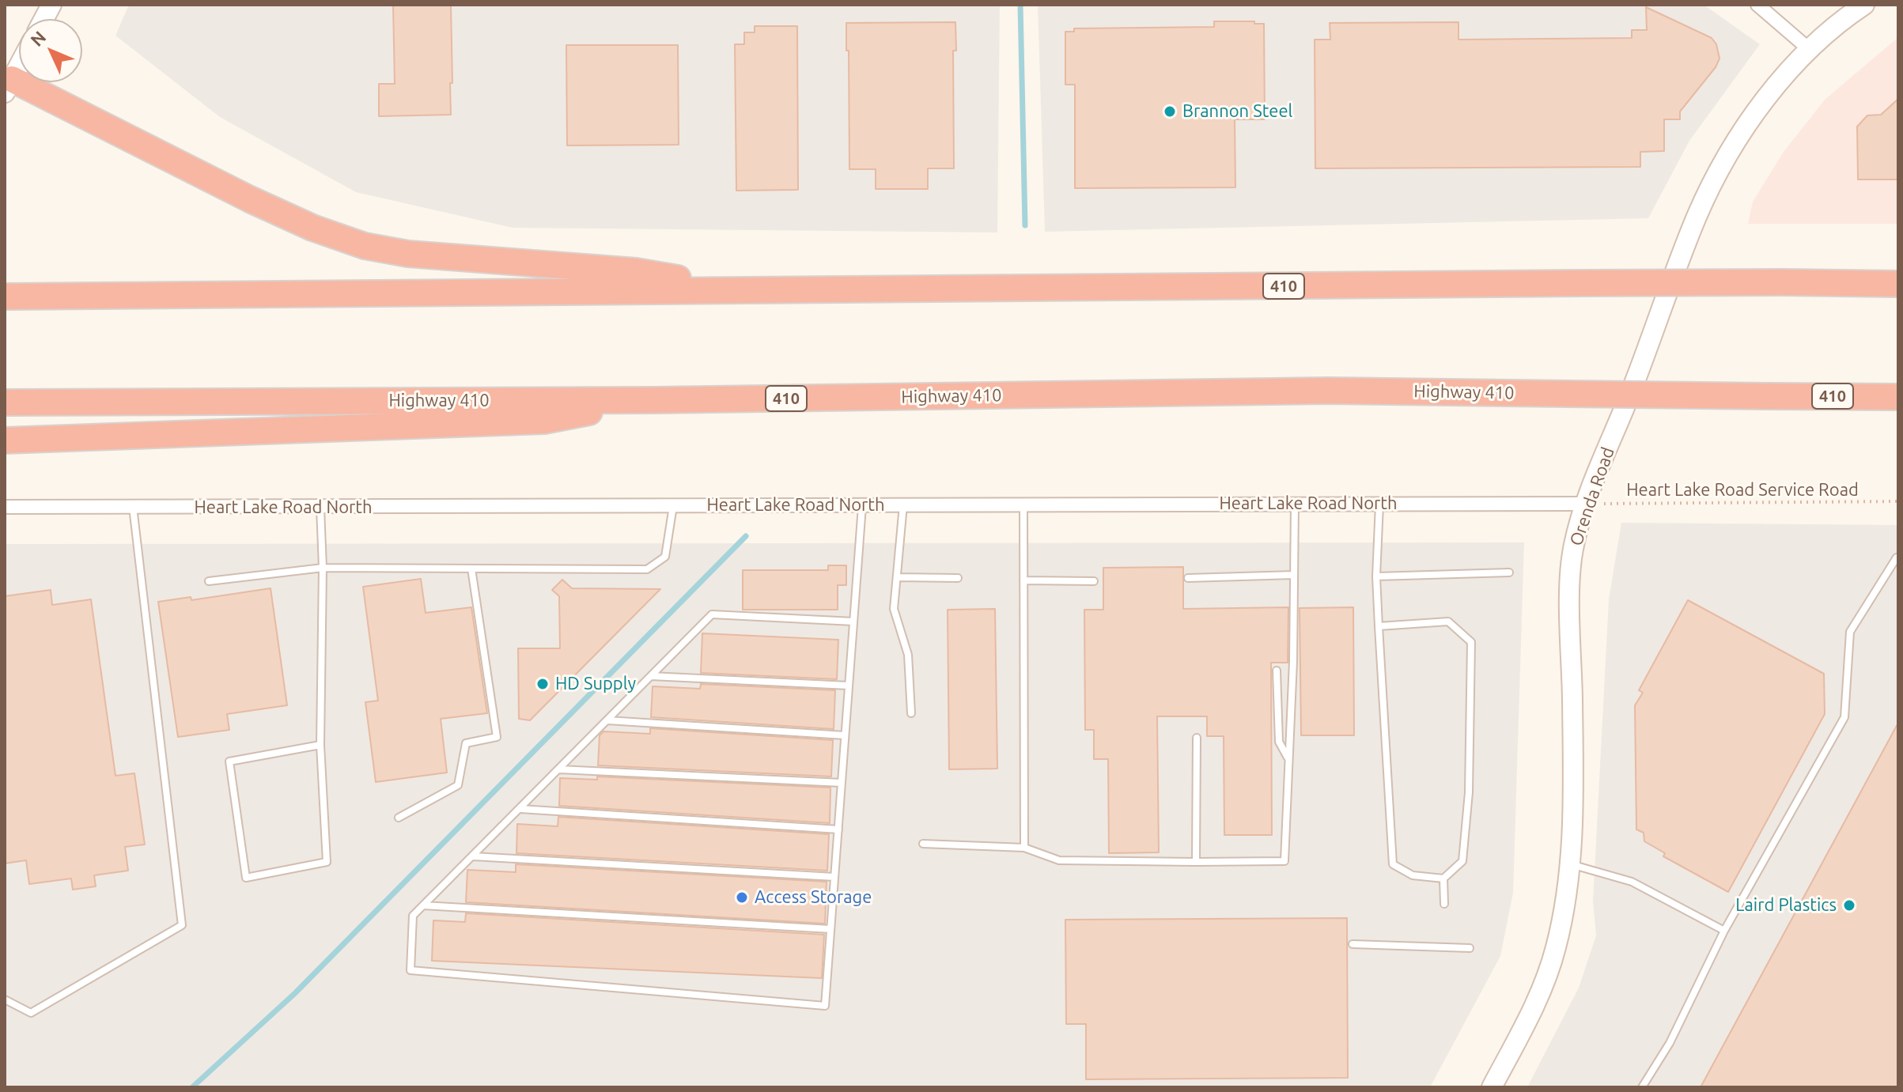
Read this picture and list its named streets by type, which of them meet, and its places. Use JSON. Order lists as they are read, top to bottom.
{
  "streets": {
    "highway": ["410", "Highway 410"],
    "street": ["Orenda Road", "Heart Lake Road North"],
    "path": ["Heart Lake Road Service Road"]
  },
  "crossings": [
    ["Heart Lake Road Service Road", "Orenda Road"],
    ["Heart Lake Road Service Road", "Heart Lake Road North"],
    ["Orenda Road", "Heart Lake Road North"]
  ],
  "places": [
    "Brannon Steel",
    "HD Supply",
    "Access Storage",
    "Laird Plastics"
  ],
  "north": "top left"
}
